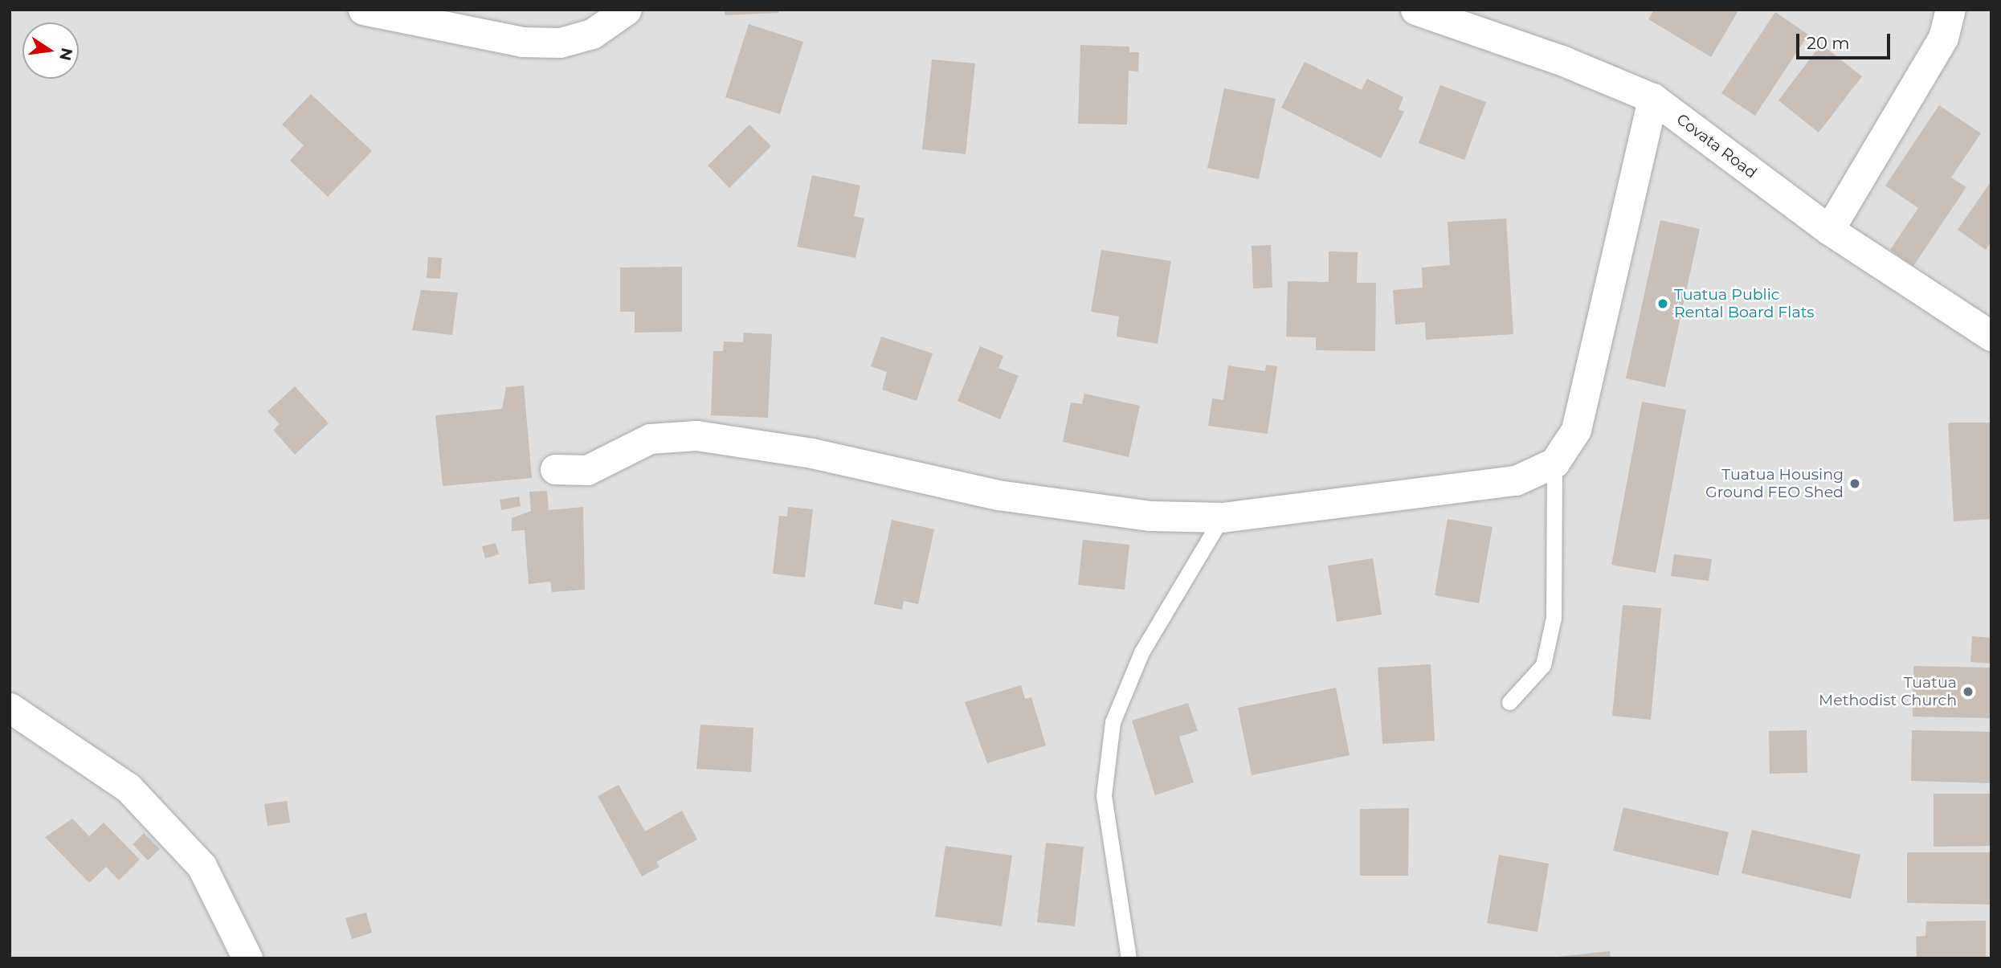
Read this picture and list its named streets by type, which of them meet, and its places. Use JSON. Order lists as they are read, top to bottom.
{
  "streets": {
    "street": ["Covata Road"]
  },
  "places": ["Tuatua Public Rental Board Flats", "Tuatua Housing Ground FEO Shed", "Tuatua Methodist Church"],
  "scale_bar": "20 m",
  "north": "right"
}
